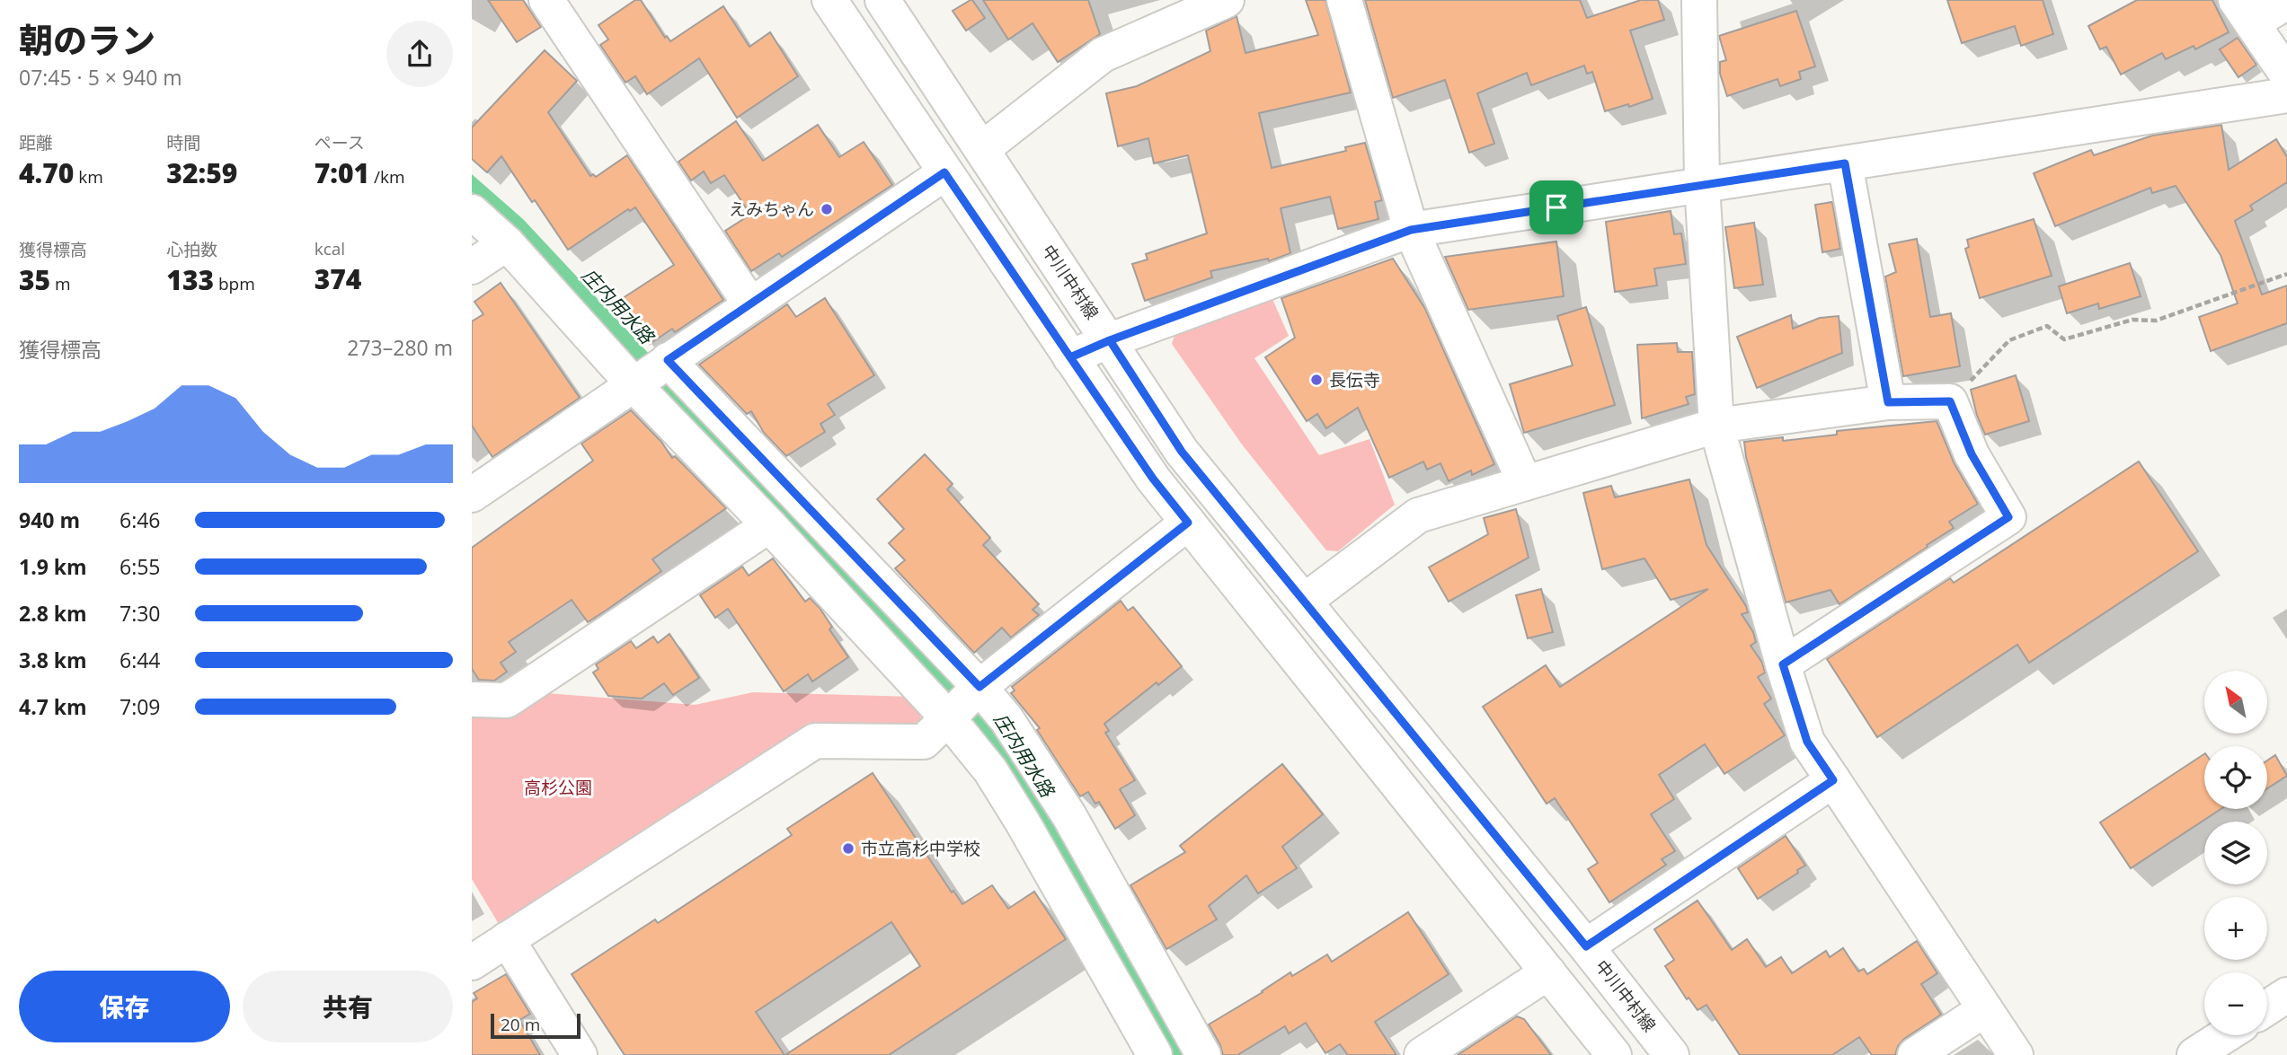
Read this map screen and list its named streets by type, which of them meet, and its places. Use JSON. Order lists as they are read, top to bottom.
{
  "streets": {
    "street": ["中川中村線"]
  },
  "water": ["庄内用水路"],
  "parks": ["高杉公園"],
  "places": ["えみちゃん", "長伝寺", "市立高杉中学校"],
  "scale_bar": "20 m",
  "north": "top left",
  "page": {
    "heading": ["朝のラン", "07:45 · 5 × 940 m"],
    "stats": [
      ["距離", "4.70 km"],
      ["時間", "32:59"],
      ["ペース", "7:01 /km"],
      ["獲得標高", "35 m"],
      ["心拍数", "133 bpm"],
      ["kcal", "374"]
    ],
    "chart": ["獲得標高", "273–280 m"],
    "list": [
      {
        "name": "940 m",
        "note": "6:46"
      },
      {
        "name": "1.9 km",
        "note": "6:55"
      },
      {
        "name": "2.8 km",
        "note": "7:30"
      },
      {
        "name": "3.8 km",
        "note": "6:44"
      },
      {
        "name": "4.7 km",
        "note": "7:09"
      }
    ],
    "map_buttons": ["+", "−"],
    "buttons": ["保存", "共有"],
    "scale": "20 m"
  }
}
